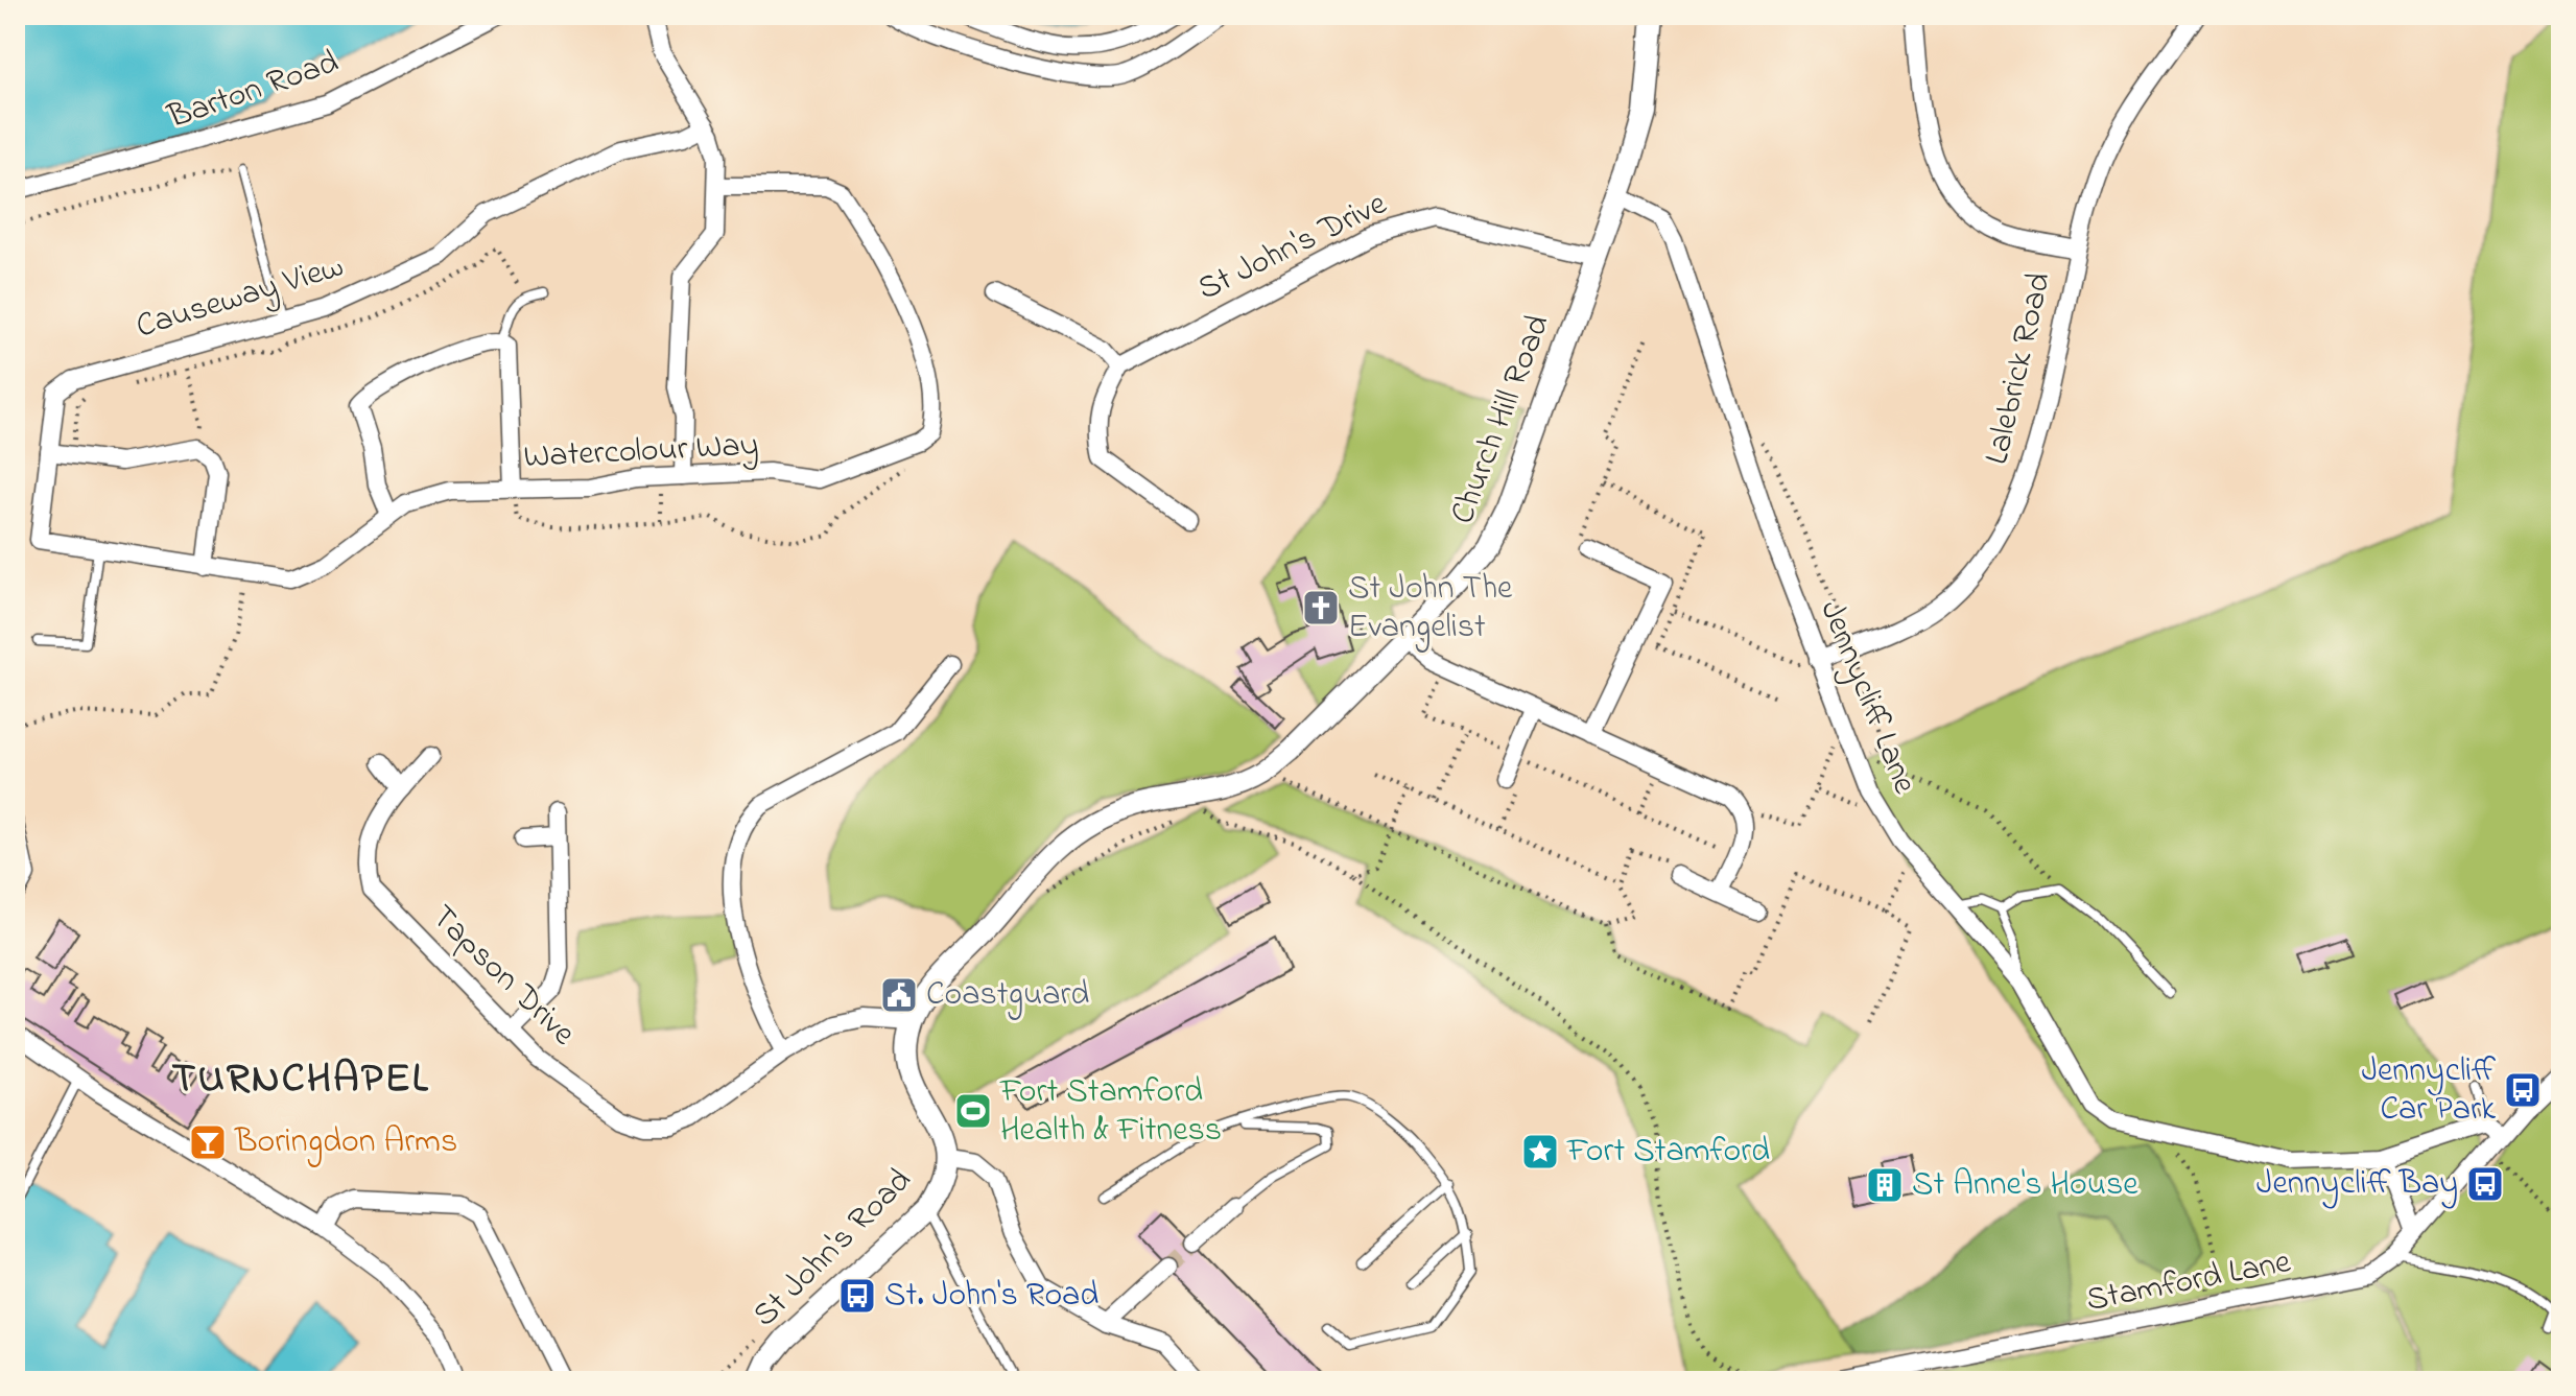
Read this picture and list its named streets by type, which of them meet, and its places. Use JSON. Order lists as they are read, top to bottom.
{
  "streets": {
    "street": [
      "Barton Road",
      "St John's Drive",
      "Causeway View",
      "Lalebrick Road",
      "Church Hill Road",
      "Watercolour Way",
      "Jennycliff Lane",
      "Tapson Drive",
      "St John's Road",
      "Stamford Lane"
    ]
  },
  "crossings": [
    ["St John's Drive", "Church Hill Road"],
    ["Causeway View", "Watercolour Way"],
    ["Lalebrick Road", "Jennycliff Lane"],
    ["Church Hill Road", "Jennycliff Lane"],
    ["Church Hill Road", "Tapson Drive"],
    ["Church Hill Road", "St John's Road"],
    ["Jennycliff Lane", "Stamford Lane"]
  ],
  "districts": ["TURNCHAPEL"],
  "places": {
    "church": ["St John The Evangelist"],
    "public building": ["Coastguard"],
    "bus stop": ["Jennycliff Car Park", "Jennycliff Bay", "St. John's Road"],
    "sports": ["Fort Stamford Health & Fitness"],
    "bar": ["Boringdon Arms"],
    "place": ["Fort Stamford"],
    "building": ["St Anne's House"]
  }
}
